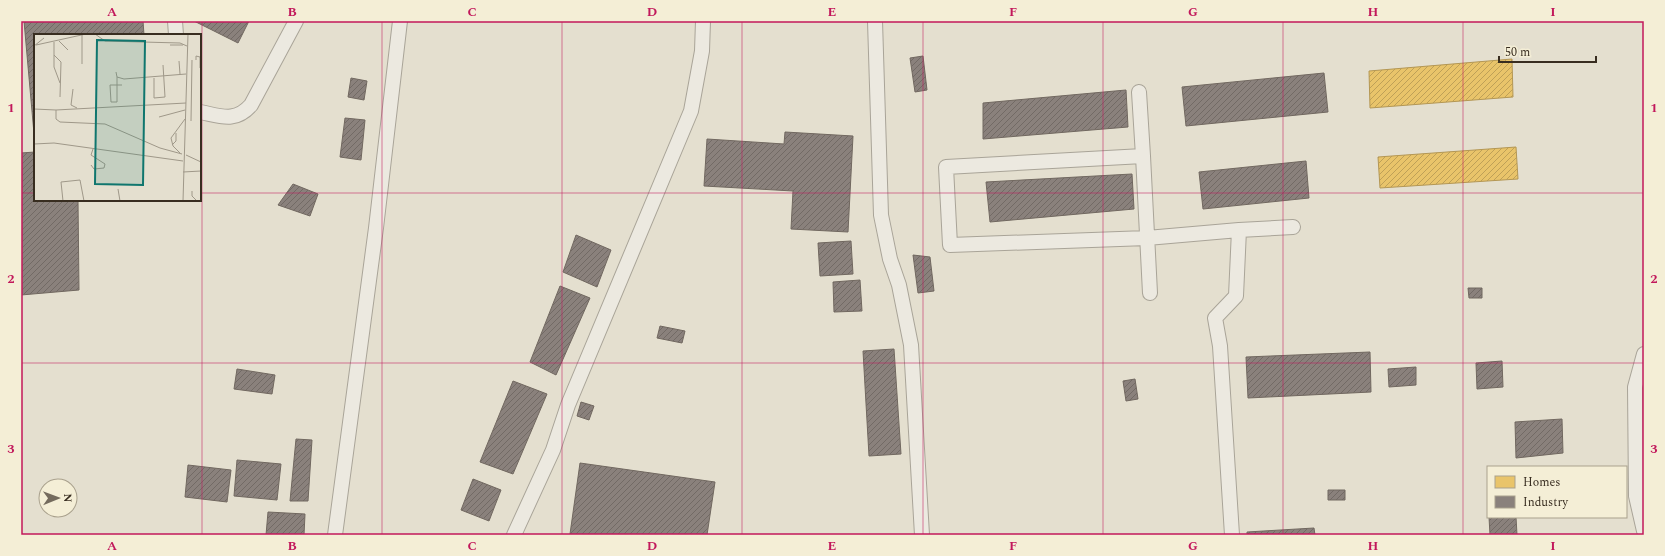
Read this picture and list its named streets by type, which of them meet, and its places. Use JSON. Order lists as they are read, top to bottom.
{
  "legend": ["Homes", "Industry"],
  "scale_bar": "50 m",
  "north": "right",
  "grid": {
    "columns": [
      "A",
      "B",
      "C",
      "D",
      "E",
      "F",
      "G",
      "H",
      "I"
    ],
    "rows": ["1", "2", "3"]
  }
}
